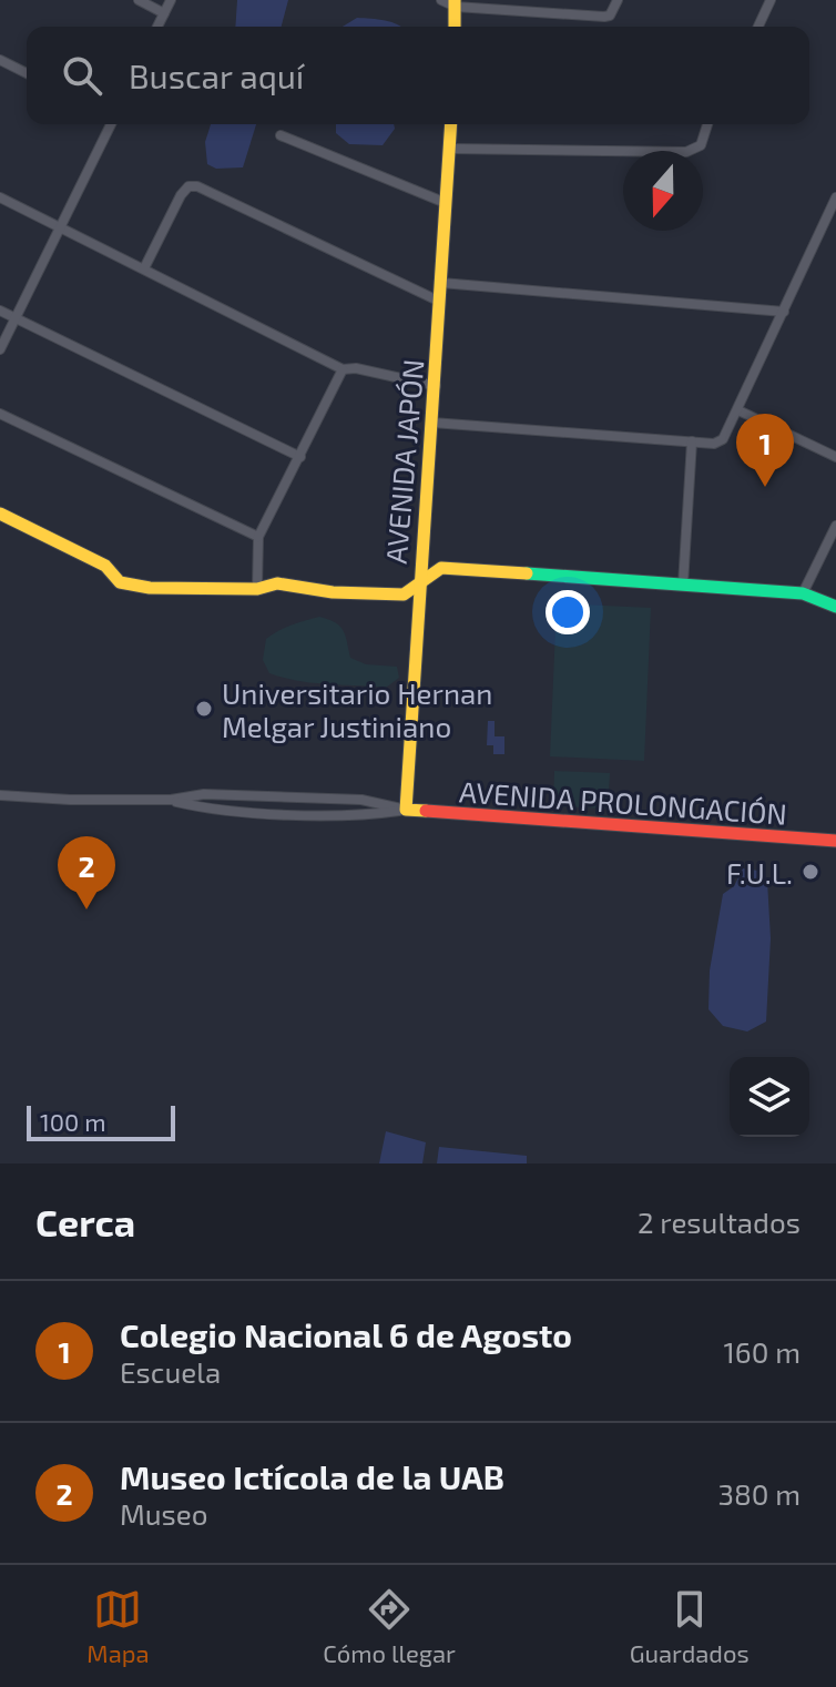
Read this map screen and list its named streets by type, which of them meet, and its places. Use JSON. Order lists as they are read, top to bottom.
{
  "streets": {
    "street": ["AVENIDA JAPÓN", "AVENIDA PROLONGACIÓN"]
  },
  "crossings": [
    ["AVENIDA JAPÓN", "AVENIDA PROLONGACIÓN"]
  ],
  "places": ["Universitario Hernan Melgar Justiniano", "F.U.L."],
  "scale_bar": "100 m",
  "north": "bottom",
  "page": {
    "search": "Buscar aquí",
    "pins": ["1", "2"],
    "scale": "100 m",
    "heading": ["Cerca", "2 resultados"],
    "list": [
      {
        "mark": "1",
        "name": "Colegio Nacional 6 de Agosto",
        "note": "Escuela",
        "value": "160 m"
      },
      {
        "mark": "2",
        "name": "Museo Ictícola de la UAB",
        "note": "Museo",
        "value": "380 m"
      }
    ],
    "nav": ["Mapa", "Cómo llegar", "Guardados"]
  }
}
